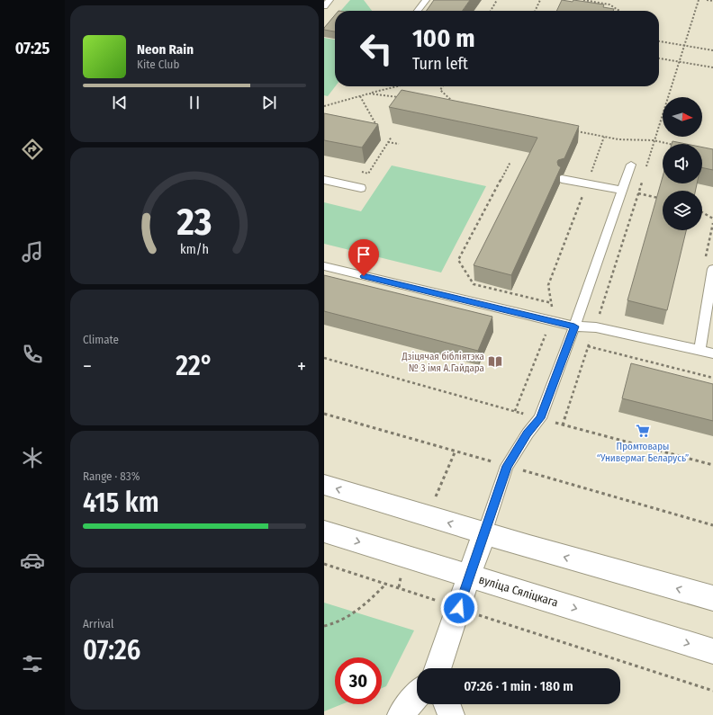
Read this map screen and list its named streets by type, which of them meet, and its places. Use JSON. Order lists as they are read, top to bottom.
{
  "streets": {
    "main road": ["вуліца Сяліцкага"]
  },
  "places": {
    "library": ["Дзіцячая бібліятэка № 3 імя А.Гайдара"],
    "supermarket": ["Промтовары “Универмаг Беларусь”"]
  },
  "north": "right",
  "page": {
    "tabs": "07:25",
    "turn": ["100 m", "Turn left"],
    "song": ["Neon Rain", "Kite Club"],
    "tile": [
      "Climate",
      ["Range · 83%", "415 km"],
      ["Arrival", "07:26"]
    ],
    "heat": ["−", "22°", "+"],
    "limit": "30",
    "trip": "07:26 · 1 min · 180 m",
    "gauge": ["23", "km/h"]
  }
}
